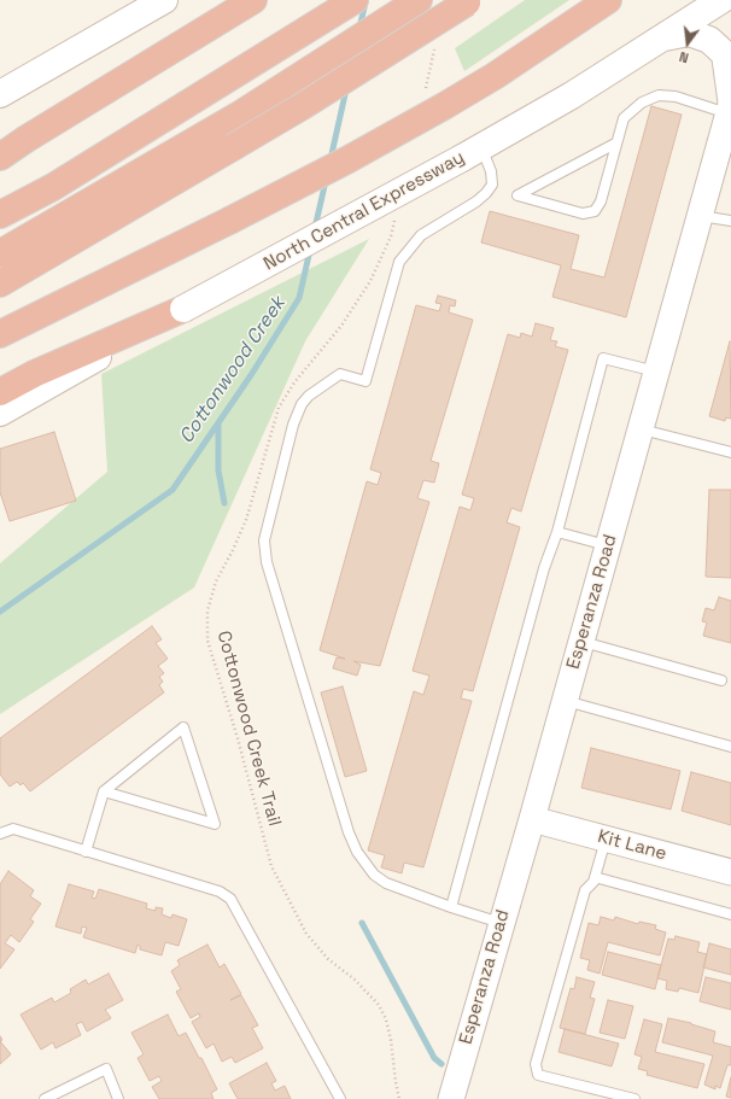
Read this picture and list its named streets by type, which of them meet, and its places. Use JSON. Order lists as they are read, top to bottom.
{
  "streets": {
    "main road": ["North Central Expressway"],
    "street": ["Esperanza Road", "Kit Lane"],
    "path": ["Cottonwood Creek Trail"]
  },
  "crossings": [
    ["Esperanza Road", "Kit Lane"]
  ],
  "water": ["Cottonwood Creek"],
  "north": "bottom"
}
